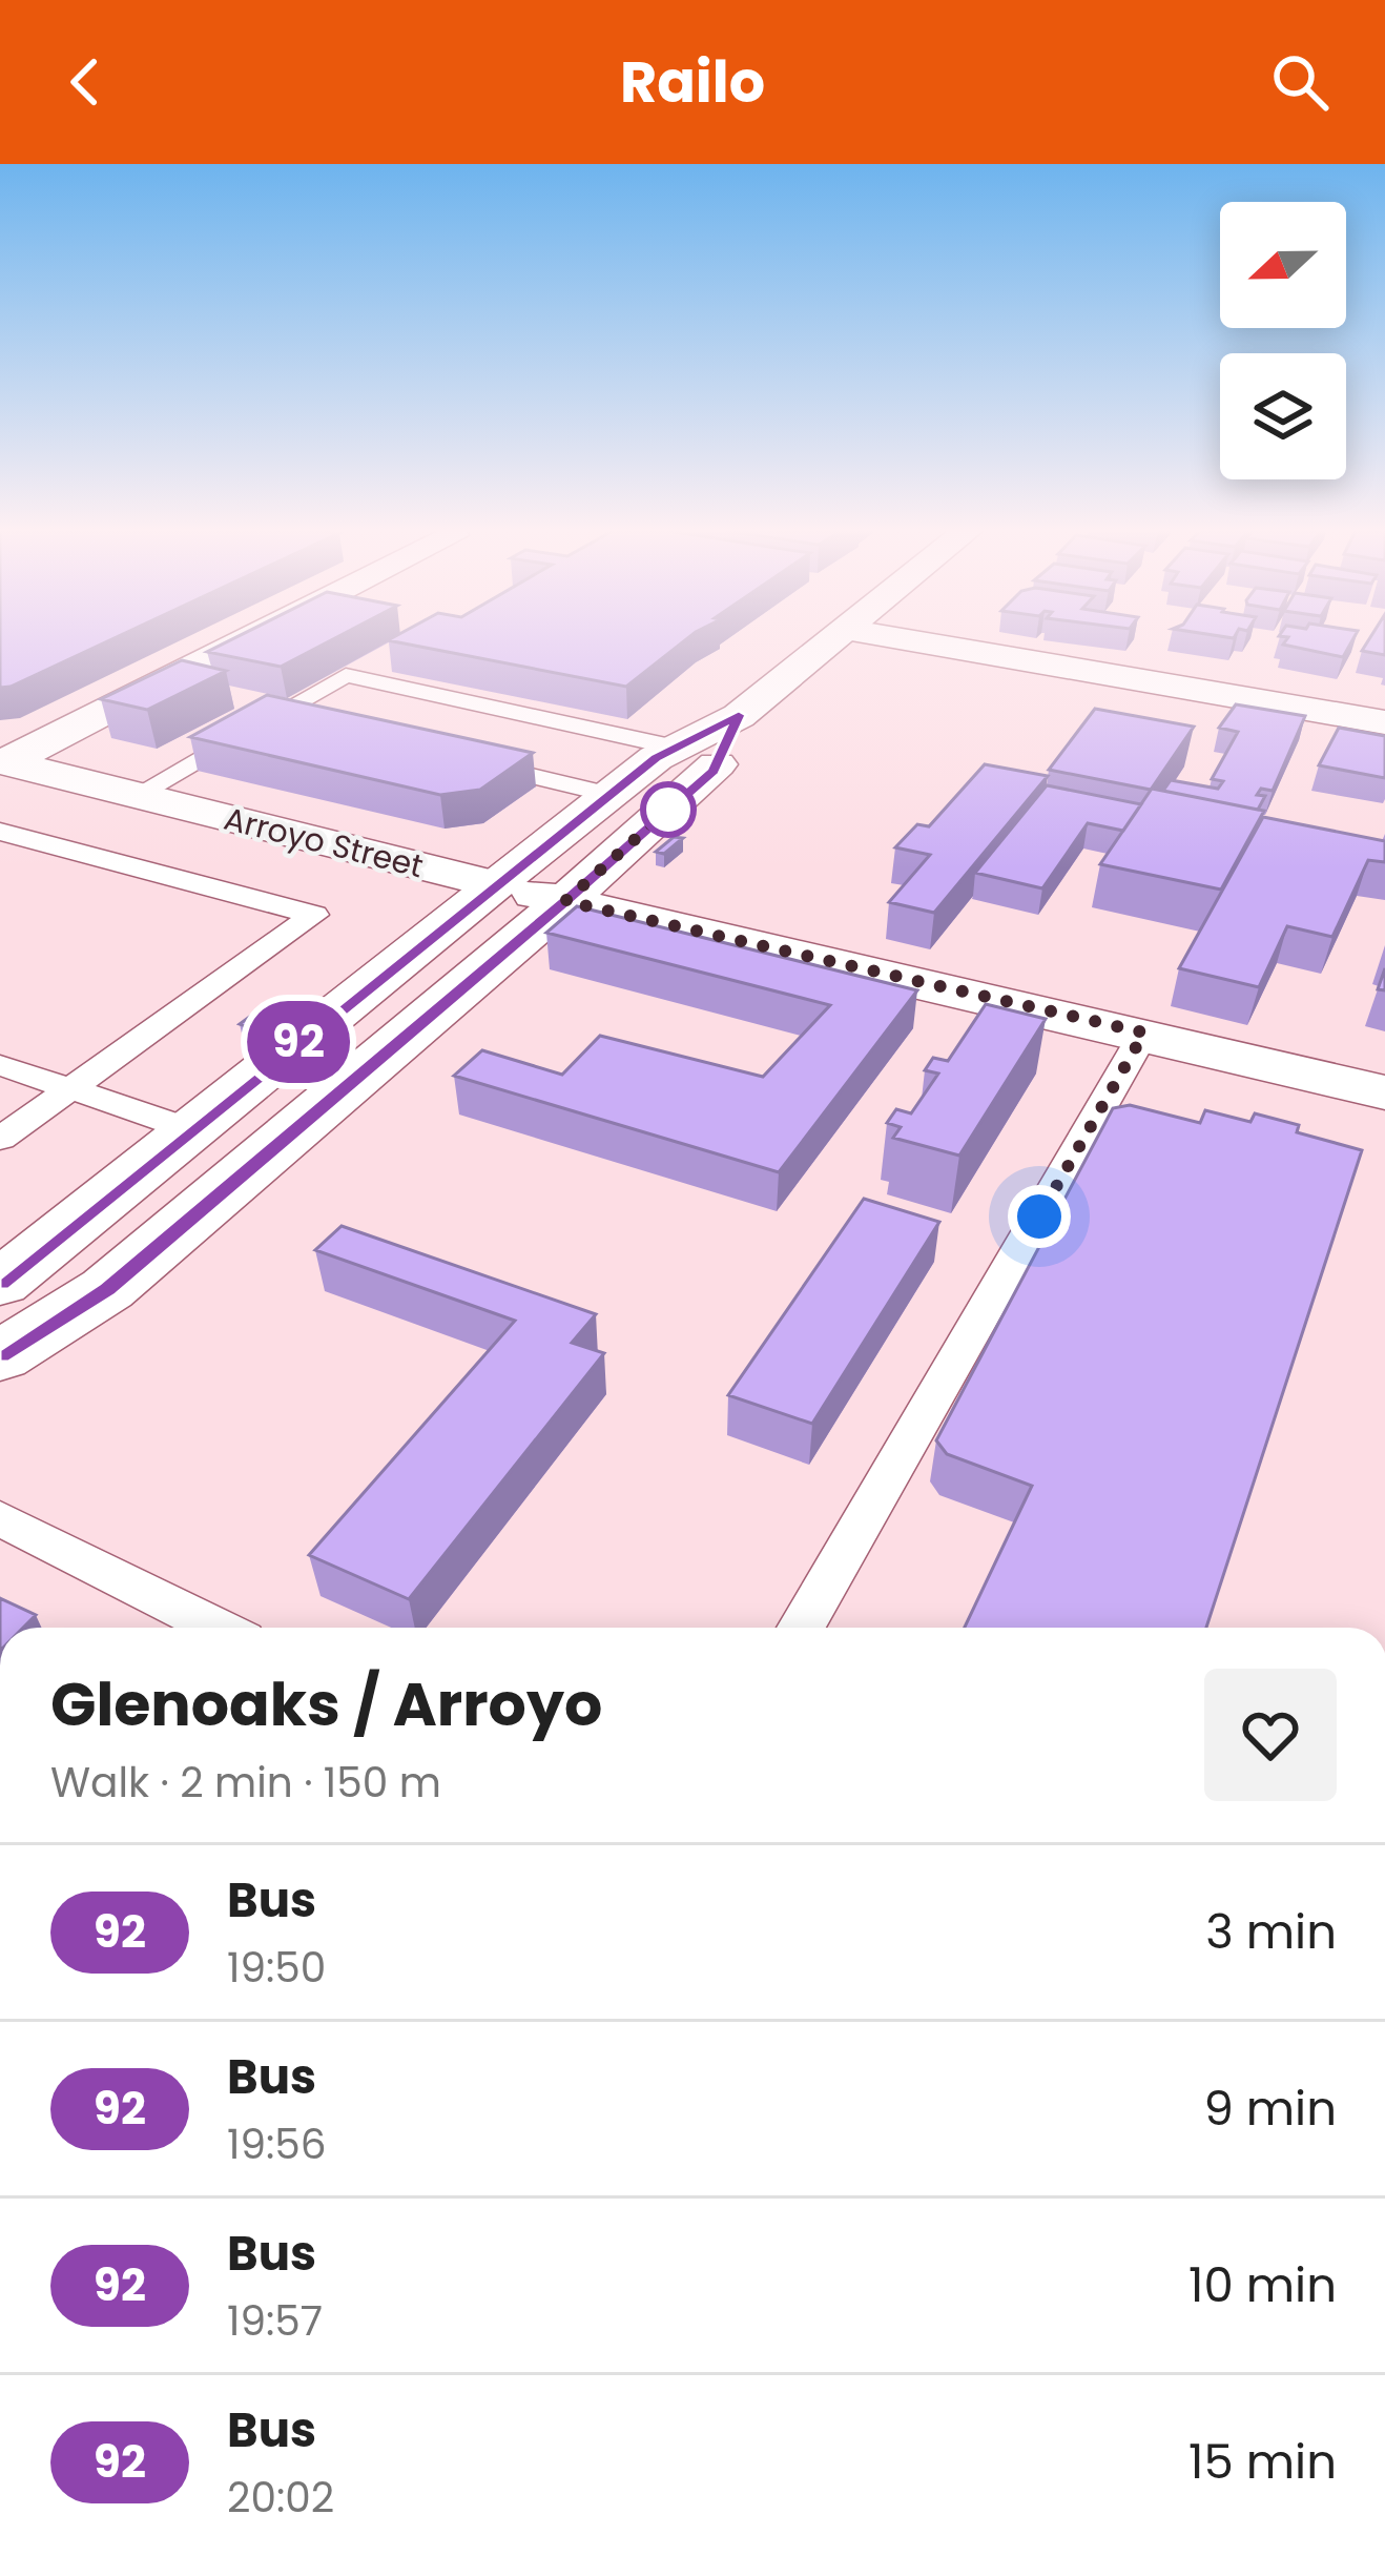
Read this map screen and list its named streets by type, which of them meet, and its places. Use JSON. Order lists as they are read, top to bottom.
{
  "streets": {
    "main road": ["Arroyo Street"]
  },
  "lines": ["bus line 92"],
  "north": "left",
  "page": {
    "header": "Railo",
    "on_map": "92",
    "heading": ["Glenoaks / Arroyo", "Walk · 2 min · 150 m"],
    "list": [
      {
        "mark": "92",
        "name": "Bus",
        "note": "19:50",
        "value": "3 min"
      },
      {
        "mark": "92",
        "name": "Bus",
        "note": "19:56",
        "value": "9 min"
      },
      {
        "mark": "92",
        "name": "Bus",
        "note": "19:57",
        "value": "10 min"
      },
      {
        "mark": "92",
        "name": "Bus",
        "note": "20:02",
        "value": "15 min"
      }
    ]
  }
}
